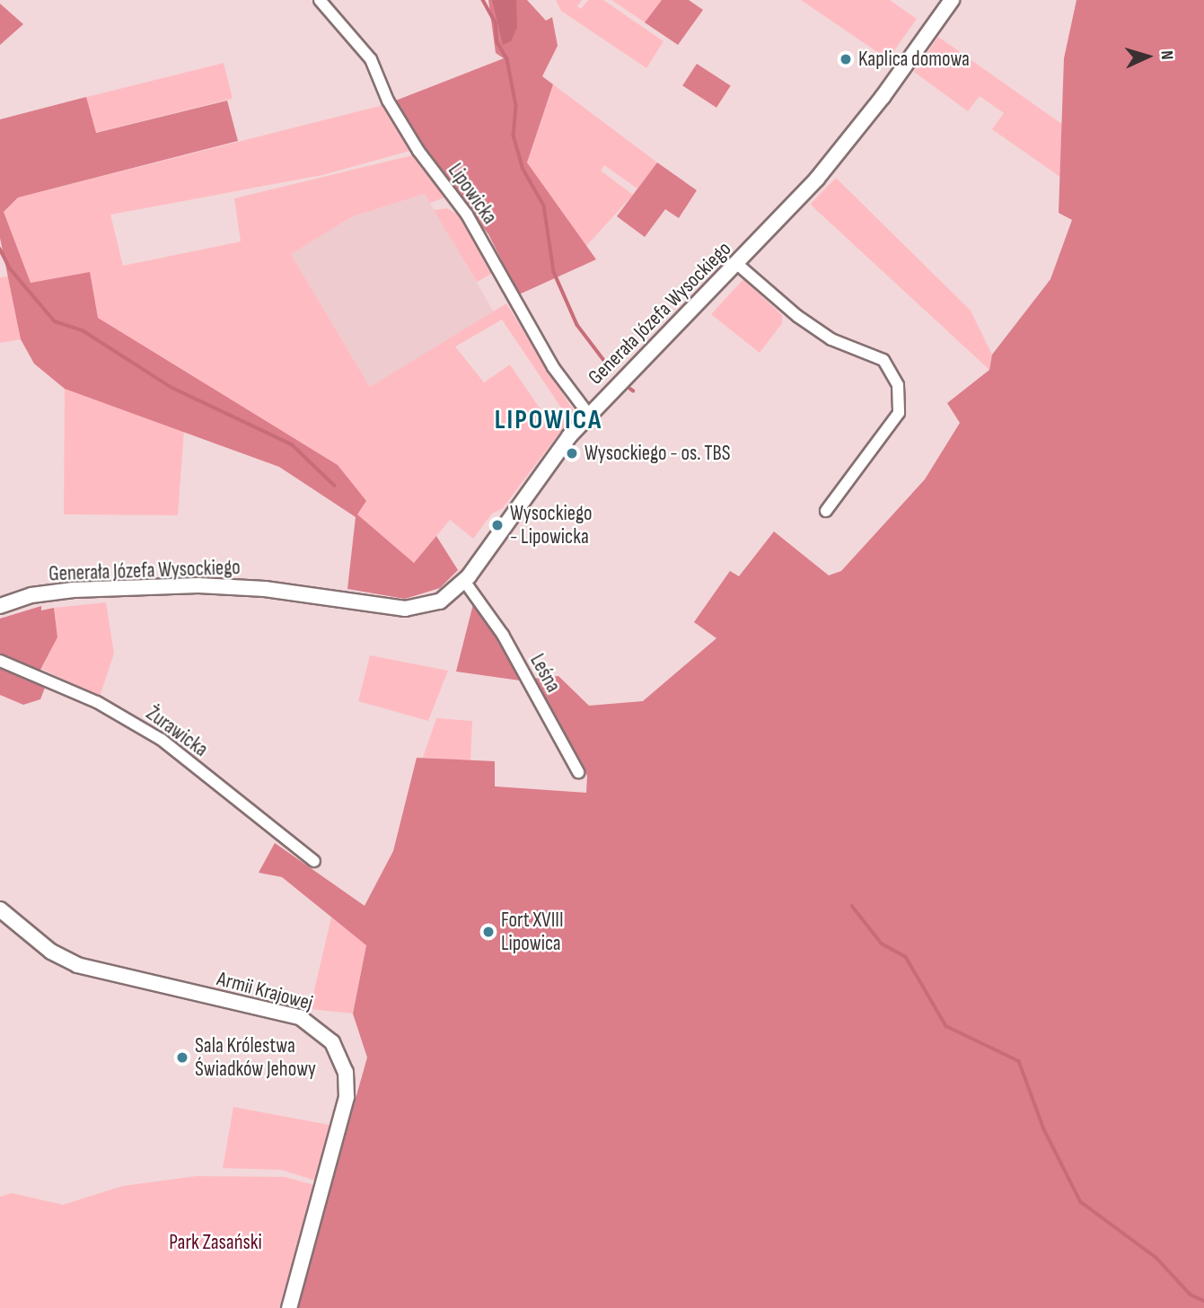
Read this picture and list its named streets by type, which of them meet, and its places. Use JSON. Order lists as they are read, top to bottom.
{
  "streets": {
    "street": [
      "Lipowicka",
      "Generała Józefa Wysockiego",
      "Leśna",
      "Żurawicka",
      "Armii Krajowej"
    ]
  },
  "crossings": [
    ["Lipowicka", "Generała Józefa Wysockiego"],
    ["Generała Józefa Wysockiego", "Leśna"]
  ],
  "districts": ["LIPOWICA"],
  "parks": ["Park Zasański"],
  "places": [
    "Kaplica domowa",
    "Wysockiego - os. TBS",
    "Wysockiego - Lipowicka",
    "Fort XVIII Lipowica",
    "Sala Królestwa Świadków Jehowy"
  ],
  "north": "right"
}
